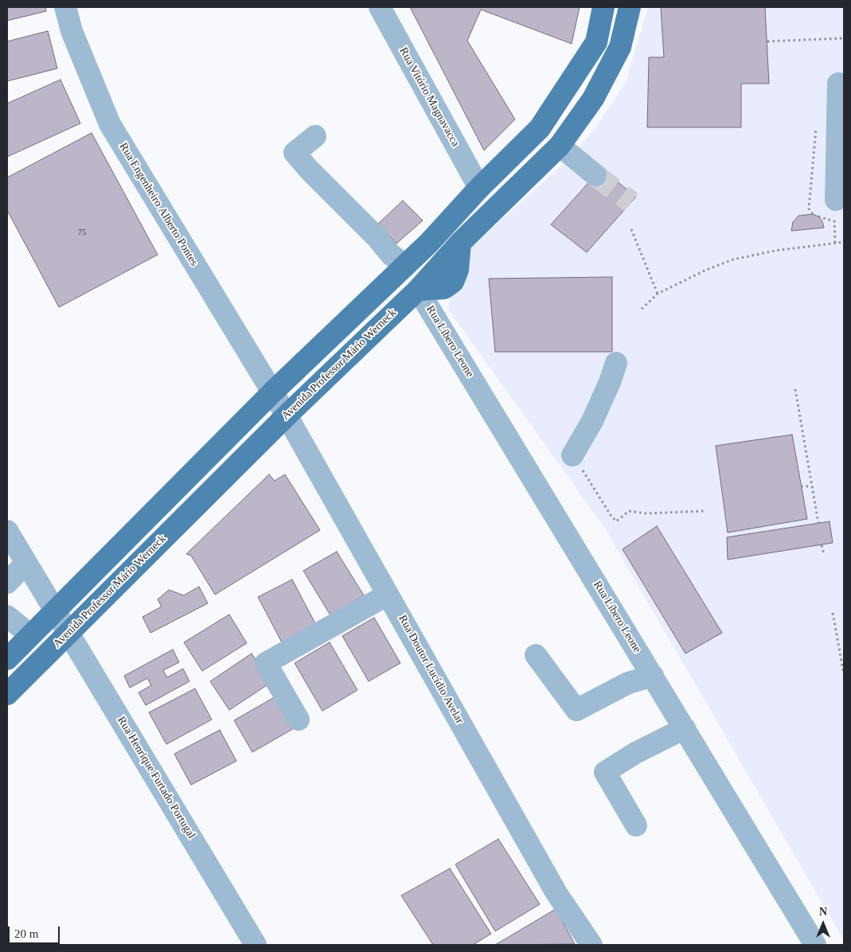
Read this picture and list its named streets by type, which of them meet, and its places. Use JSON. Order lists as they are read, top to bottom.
{
  "streets": {
    "main road": ["Avenida Professor Mário Werneck"],
    "street": [
      "Rua Vitório Magnavacca",
      "Rua Engenheiro Alberto Pontes",
      "Rua Líbero Leone",
      "Rua Doutor Lucídio Avelar",
      "Rua Henrique Furtado Portugal"
    ]
  },
  "crossings": [
    ["Rua Engenheiro Alberto Pontes", "Rua Doutor Lucídio Avelar"],
    ["Rua Líbero Leone", "Avenida Professor Mário Werneck"],
    ["Avenida Professor Mário Werneck", "Rua Doutor Lucídio Avelar"],
    ["Avenida Professor Mário Werneck", "Rua Henrique Furtado Portugal"]
  ],
  "house_numbers": ["75"],
  "scale_bar": "20 m",
  "north": "top"
}
